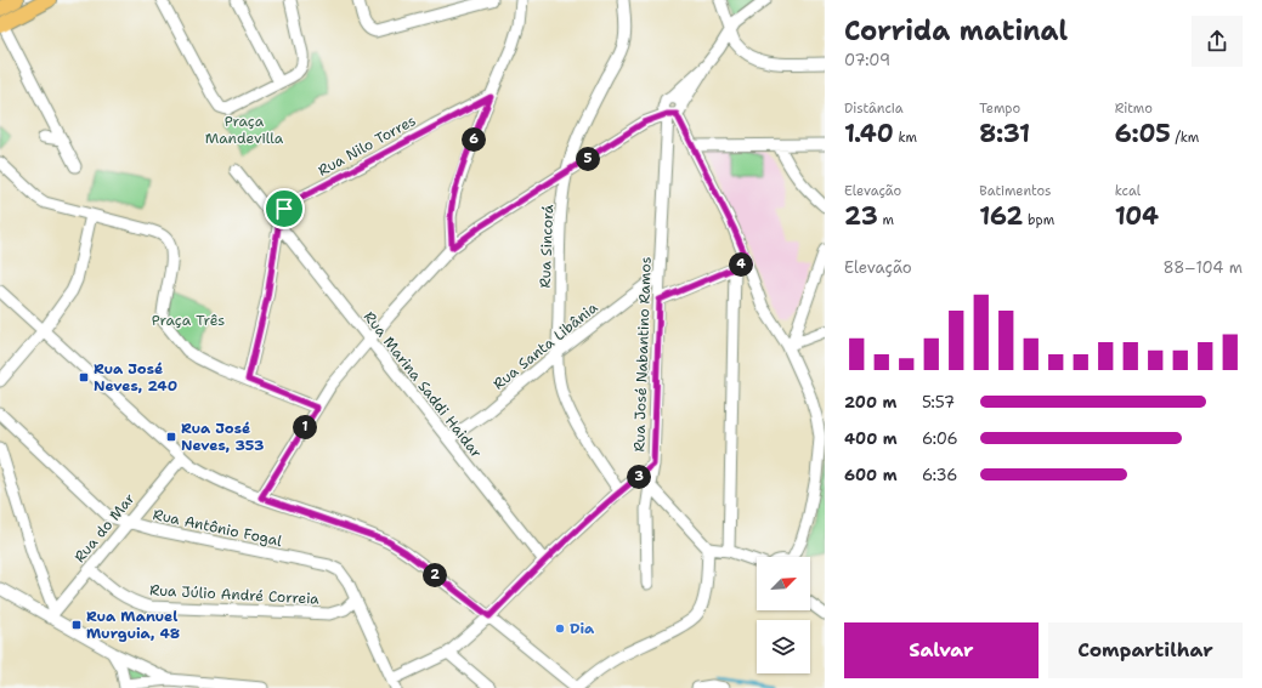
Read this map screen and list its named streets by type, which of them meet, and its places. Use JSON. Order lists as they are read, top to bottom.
{
  "streets": {
    "street": [
      "Rua Nilo Torres",
      "Rua Sincorá",
      "Rua Santa Libânia",
      "Rua José Nabantino Ramos",
      "Rua Marina Saddi Haidar",
      "Rua do Mar",
      "Rua Antônio Fogal",
      "Rua Júlio André Correia"
    ]
  },
  "crossings": [
    ["Rua Nilo Torres", "Rua Marina Saddi Haidar"],
    ["Rua Sincorá", "Rua Santa Libânia"],
    ["Rua Santa Libânia", "Rua José Nabantino Ramos"],
    ["Rua Santa Libânia", "Rua Marina Saddi Haidar"],
    ["Rua do Mar", "Rua Antônio Fogal"],
    ["Rua do Mar", "Rua Júlio André Correia"],
    ["Rua Antônio Fogal", "Rua Júlio André Correia"]
  ],
  "parks": ["Praça Mandevilla", "Praça Três"],
  "places": {
    "transit": ["Rua José Neves, 240", "Rua José Neves, 353", "Rua Manuel Murguia, 48"],
    "other": ["Dia"]
  },
  "north": "top right",
  "page": {
    "heading": ["Corrida matinal", "07:09"],
    "stats": [
      ["Distância", "1.40 km"],
      ["Tempo", "8:31"],
      ["Ritmo", "6:05 /km"],
      ["Elevação", "23 m"],
      ["Batimentos", "162 bpm"],
      ["kcal", "104"]
    ],
    "pins": [
      "6",
      "5",
      "4",
      "1",
      "3",
      "2"
    ],
    "chart": ["Elevação", "88–104 m"],
    "list": [
      {
        "name": "200 m",
        "note": "5:57"
      },
      {
        "name": "400 m",
        "note": "6:06"
      },
      {
        "name": "600 m",
        "note": "6:36"
      }
    ],
    "buttons": ["Salvar", "Compartilhar"]
  }
}
